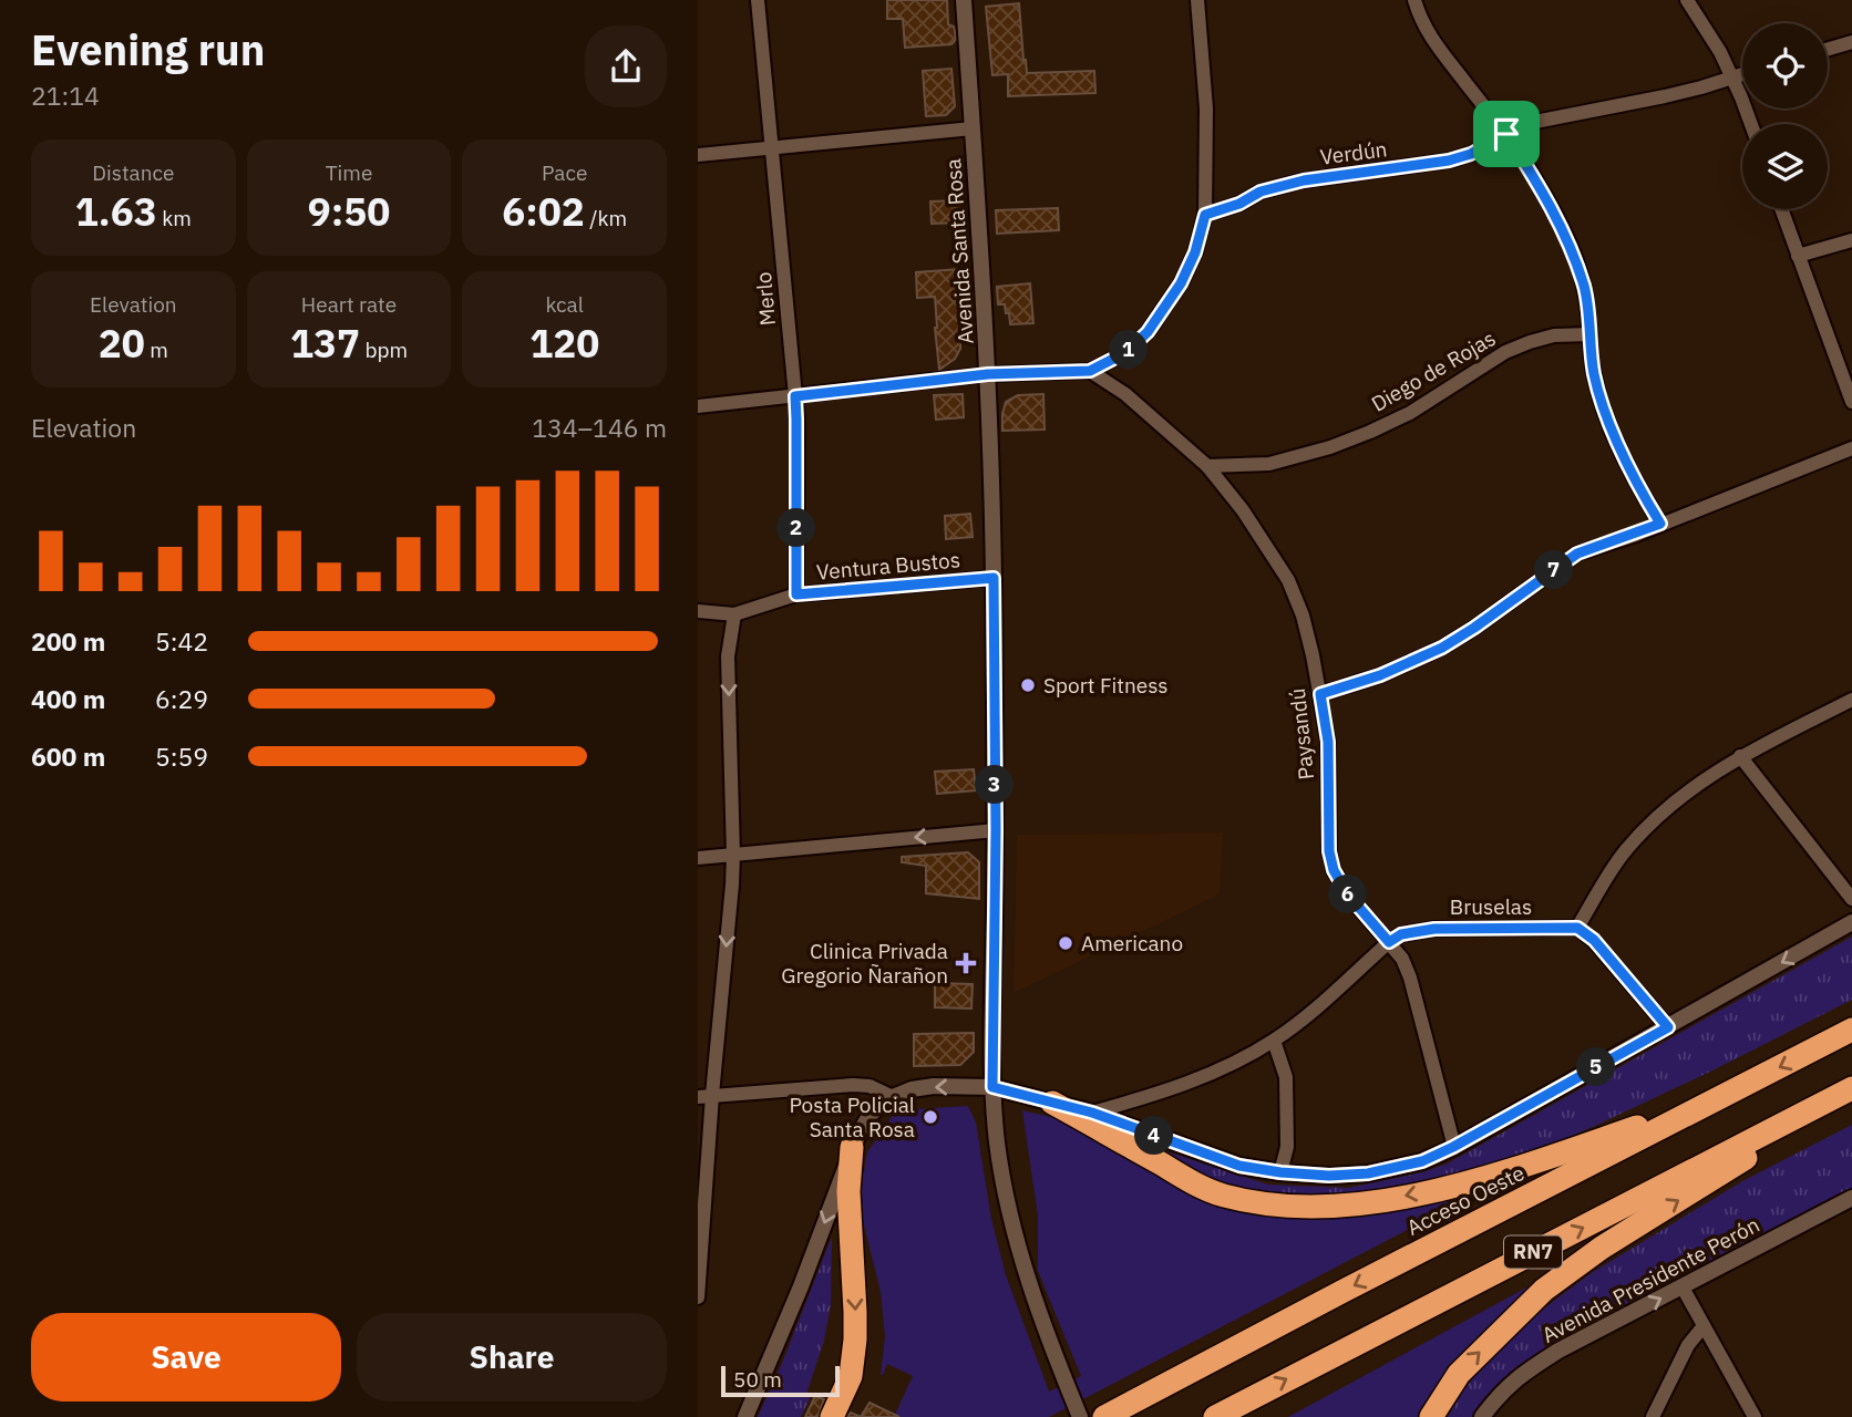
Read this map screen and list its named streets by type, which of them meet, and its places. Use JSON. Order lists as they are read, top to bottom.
{
  "streets": {
    "highway": ["Acceso Oeste", "RN7"],
    "street": [
      "Verdún",
      "Avenida Santa Rosa",
      "Merlo",
      "Diego de Rojas",
      "Ventura Bustos",
      "Paysandú",
      "Bruselas",
      "Avenida Presidente Perón"
    ]
  },
  "crossings": [
    ["Avenida Santa Rosa", "Ventura Bustos"],
    ["Merlo", "Ventura Bustos"],
    ["Diego de Rojas", "Paysandú"],
    ["Paysandú", "Bruselas"]
  ],
  "one_way": ["Avenida Presidente Perón"],
  "places": {
    "other": ["Sport Fitness", "Americano", "Posta Policial Santa Rosa"],
    "health": ["Clinica Privada Gregorio Ñarañon"]
  },
  "scale_bar": "50 m",
  "page": {
    "heading": ["Evening run", "21:14"],
    "stats": [
      ["Distance", "1.63 km"],
      ["Time", "9:50"],
      ["Pace", "6:02 /km"],
      ["Elevation", "20 m"],
      ["Heart rate", "137 bpm"],
      ["kcal", "120"]
    ],
    "pins": [
      "1",
      "2",
      "7",
      "3",
      "6",
      "5",
      "4"
    ],
    "chart": ["Elevation", "134–146 m"],
    "list": [
      {
        "name": "200 m",
        "note": "5:42"
      },
      {
        "name": "400 m",
        "note": "6:29"
      },
      {
        "name": "600 m",
        "note": "5:59"
      }
    ],
    "buttons": ["Save", "Share"],
    "scale": "50 m"
  }
}
